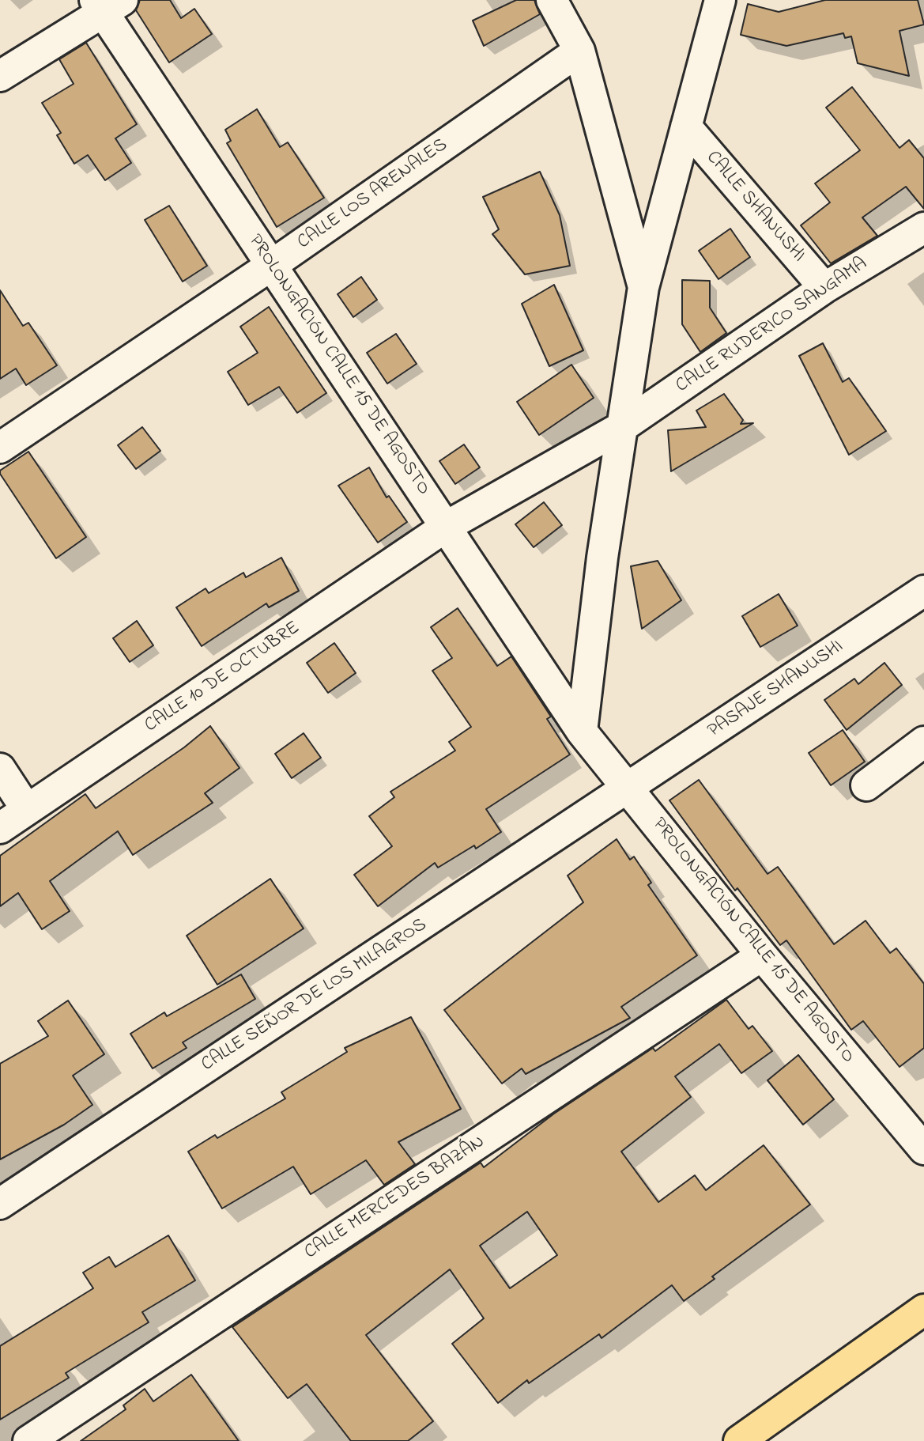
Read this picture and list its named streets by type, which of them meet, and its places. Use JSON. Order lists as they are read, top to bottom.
{
  "streets": {
    "street": [
      "CALLE LOS ARENALES",
      "CALLE SHANUSHI",
      "CALLE RUDERICO SANGAMA",
      "PROLONGACIÓN CALLE 15 DE AGOSTO",
      "CALLE 10 DE OCTUBRE",
      "PASAJE SHANUSHI",
      "CALLE SEÑOR DE LOS MILAGROS",
      "CALLE MERCEDES BAZÁN"
    ]
  },
  "crossings": [
    ["CALLE LOS ARENALES", "PROLONGACIÓN CALLE 15 DE AGOSTO"],
    ["CALLE SHANUSHI", "CALLE RUDERICO SANGAMA"],
    ["CALLE RUDERICO SANGAMA", "PROLONGACIÓN CALLE 15 DE AGOSTO"],
    ["CALLE RUDERICO SANGAMA", "CALLE 10 DE OCTUBRE"],
    ["PROLONGACIÓN CALLE 15 DE AGOSTO", "CALLE 10 DE OCTUBRE"],
    ["PROLONGACIÓN CALLE 15 DE AGOSTO", "PASAJE SHANUSHI"],
    ["PROLONGACIÓN CALLE 15 DE AGOSTO", "CALLE SEÑOR DE LOS MILAGROS"],
    ["PROLONGACIÓN CALLE 15 DE AGOSTO", "CALLE MERCEDES BAZÁN"],
    ["PASAJE SHANUSHI", "CALLE SEÑOR DE LOS MILAGROS"]
  ]
}
